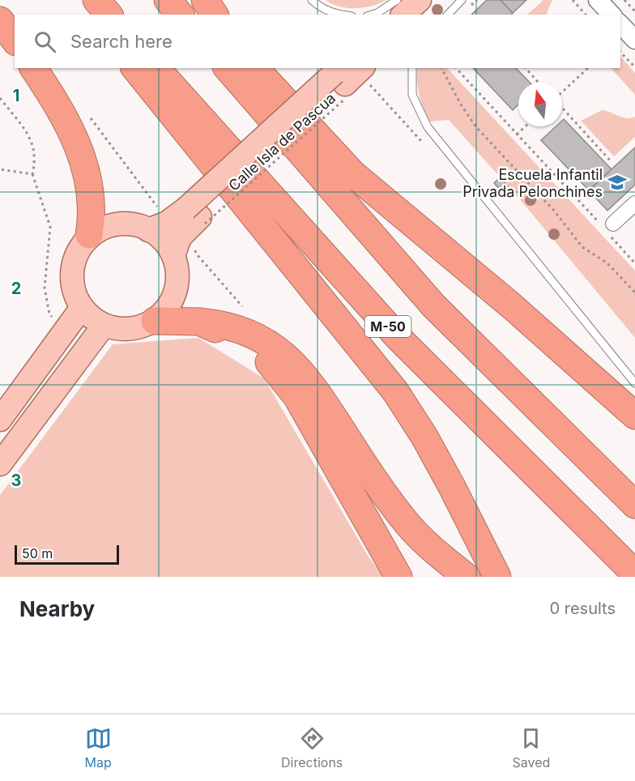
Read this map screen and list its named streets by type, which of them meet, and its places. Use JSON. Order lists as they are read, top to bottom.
{
  "streets": {
    "highway": ["M-50"],
    "main road": ["Calle Isla de Pascua"]
  },
  "places": {
    "school or university": ["Escuela Infantil Privada Pelonchines"]
  },
  "scale_bar": "50 m",
  "north": "top",
  "page": {
    "search": "Search here",
    "scale": "50 m",
    "heading": ["Nearby", "0 results"],
    "nav": ["Map", "Directions", "Saved"]
  },
  "grid": {
    "rows": ["1", "2", "3"]
  }
}
